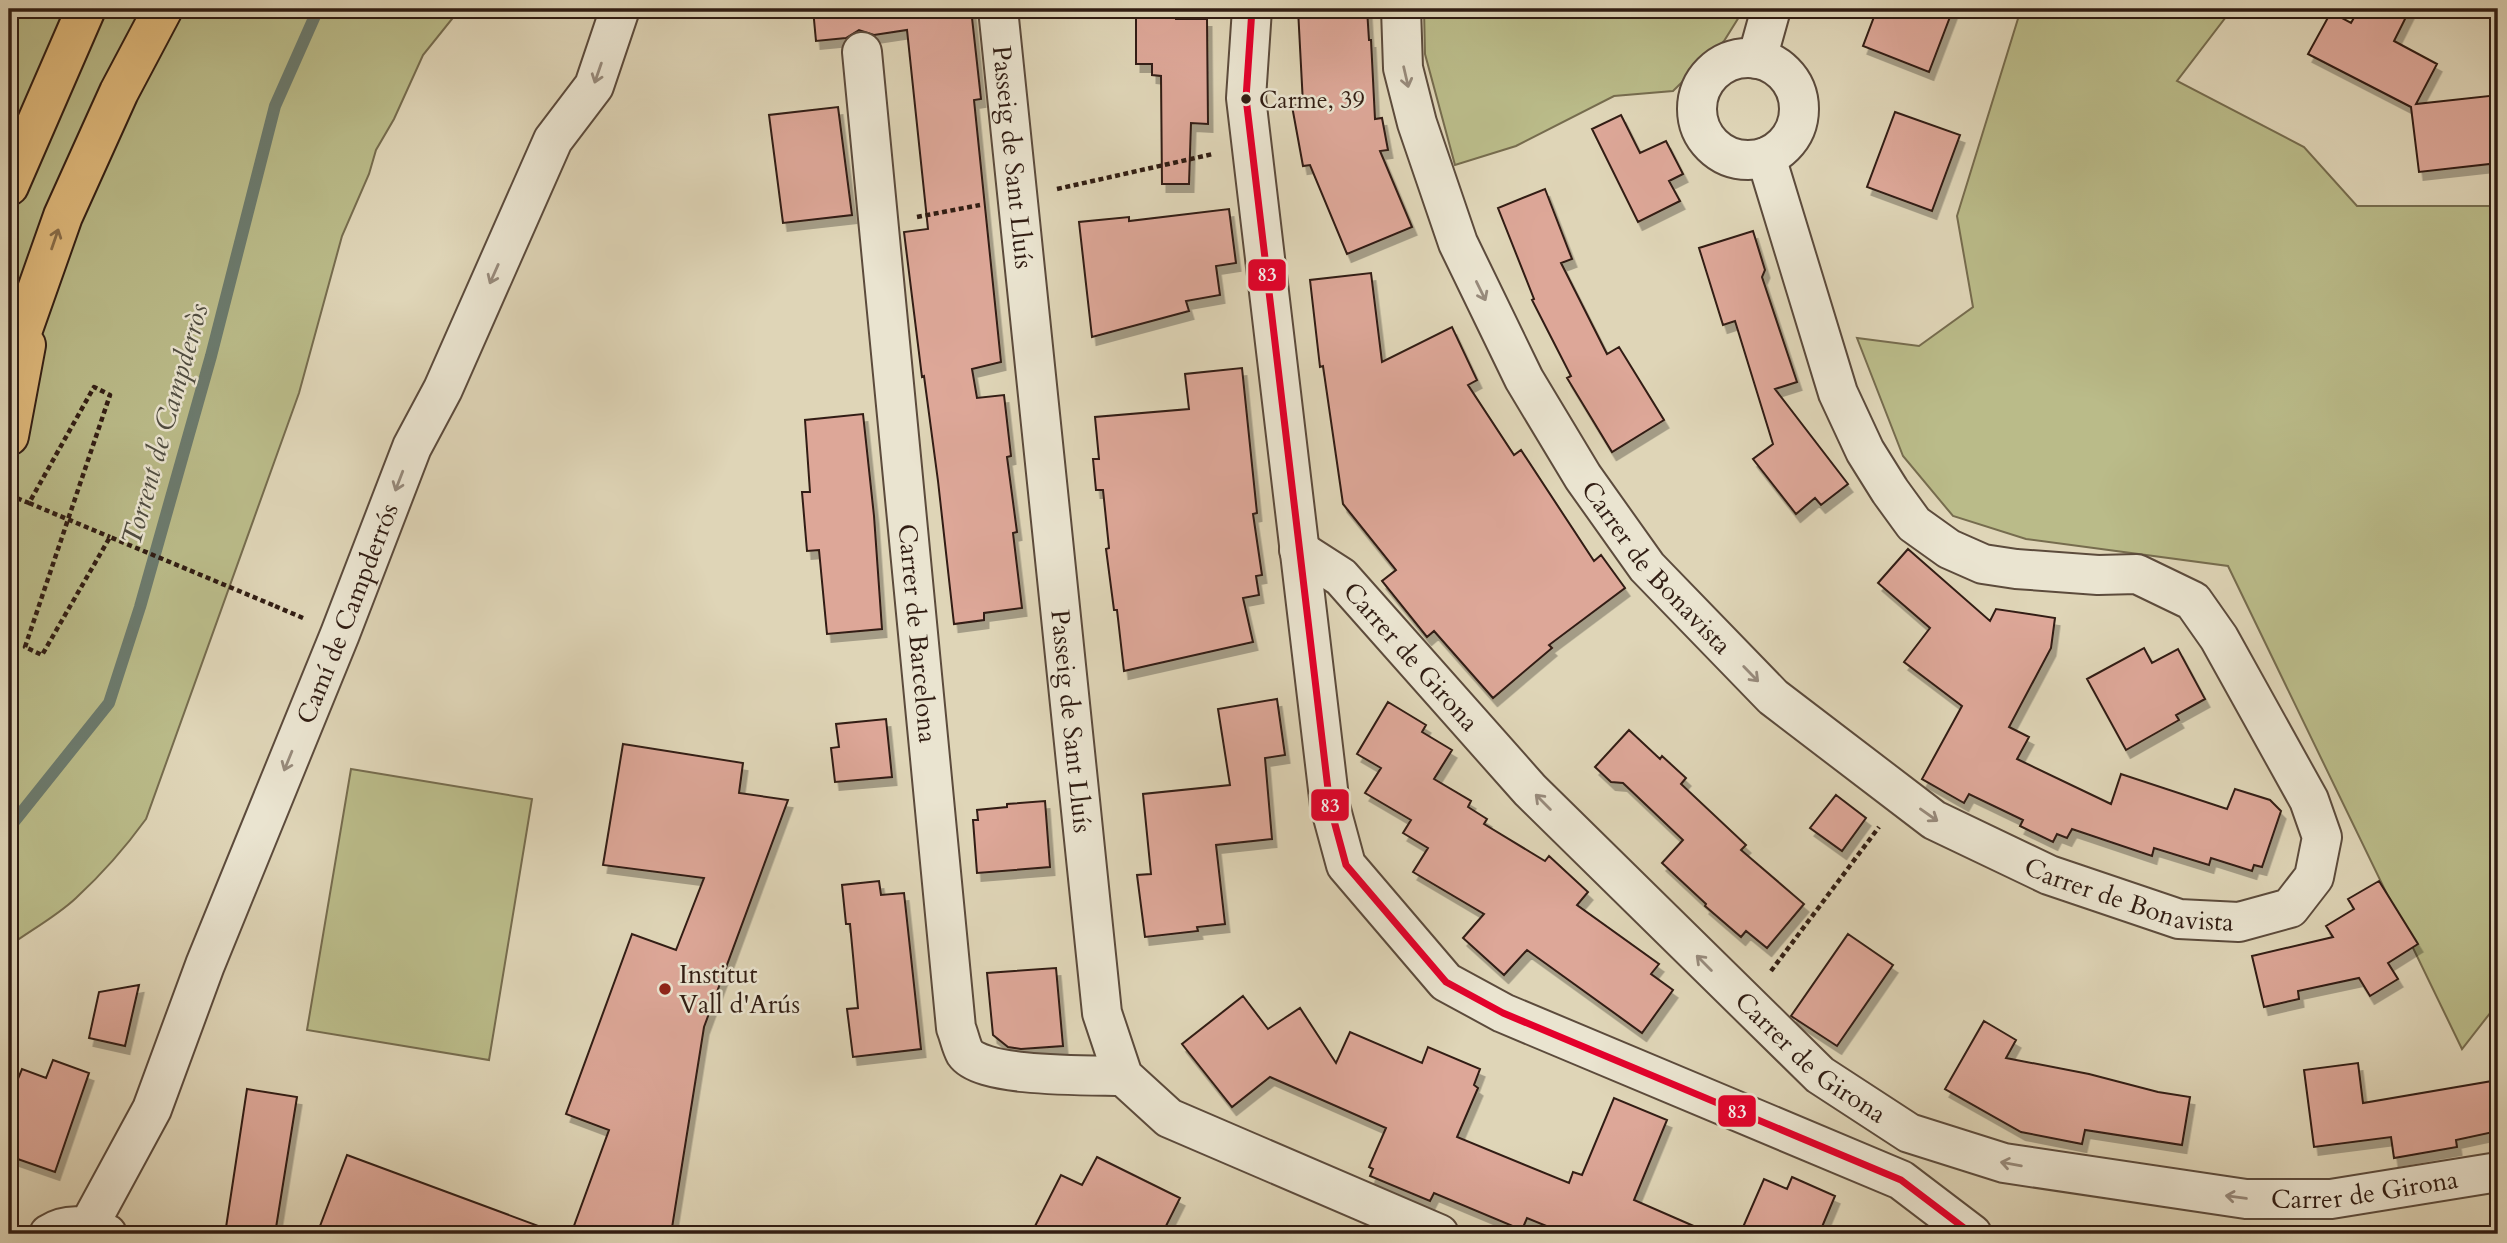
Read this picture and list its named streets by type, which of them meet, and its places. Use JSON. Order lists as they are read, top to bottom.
{
  "streets": {
    "street": [
      "Passeig de Sant Lluís",
      "Carrer de Bonavista",
      "Camí de Campderrós",
      "Carrer de Barcelona",
      "Carrer de Girona"
    ]
  },
  "crossings": [
    ["Passeig de Sant Lluís", "Carrer de Barcelona"]
  ],
  "one_way": ["Camí de Campderrós", "Carrer de Girona"],
  "water": ["Torrent de Campderròs"],
  "places": ["Carme, 39", "Institut Vall d'Arús"],
  "lines": ["transit line 83"]
}
